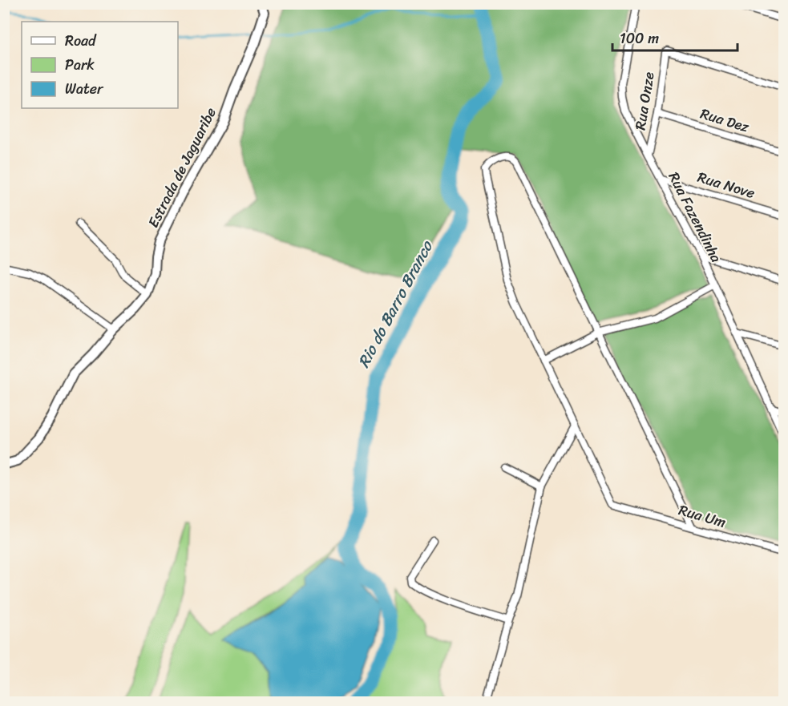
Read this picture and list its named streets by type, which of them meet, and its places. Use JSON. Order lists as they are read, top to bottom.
{
  "streets": {
    "street": [
      "Rua Onze",
      "Rua Dez",
      "Estrada de Jaguaribe",
      "Rua Nove",
      "Rua Fazendinha",
      "Rua Um"
    ]
  },
  "crossings": [
    ["Rua Onze", "Rua Dez"],
    ["Rua Onze", "Rua Fazendinha"],
    ["Rua Nove", "Rua Fazendinha"]
  ],
  "water": ["Rio do Barro Branco"],
  "legend": ["Road", "Park", "Water"],
  "scale_bar": "100 m"
}
